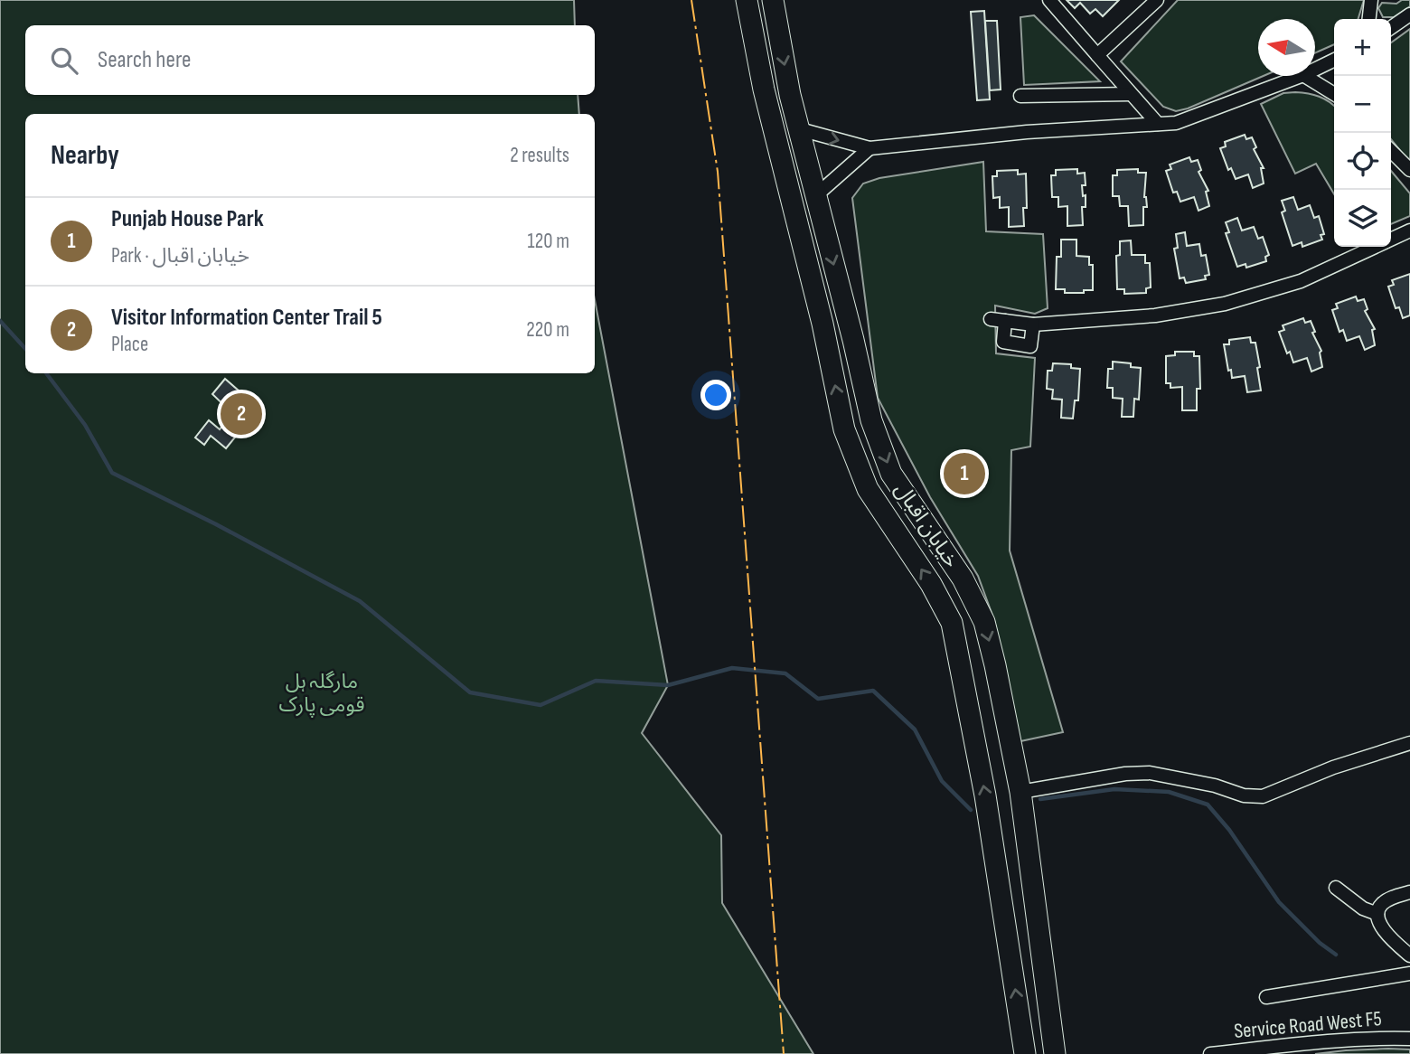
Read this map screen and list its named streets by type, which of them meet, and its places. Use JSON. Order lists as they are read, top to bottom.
{
  "streets": {
    "main road": ["خیابان اقبال"],
    "street": ["Service Road West F5"]
  },
  "parks": ["مارگلہ ہل قومی پارک"],
  "north": "left",
  "page": {
    "map_buttons": ["+", "−"],
    "search": "Search here",
    "heading": ["Nearby", "2 results"],
    "list": [
      {
        "mark": "1",
        "name": "Punjab House Park",
        "note": "Park · خیابان اقبال",
        "value": "120 m"
      },
      {
        "mark": "2",
        "name": "Visitor Information Center Trail 5",
        "note": "Place",
        "value": "220 m"
      }
    ],
    "pins": ["2", "1"]
  }
}
